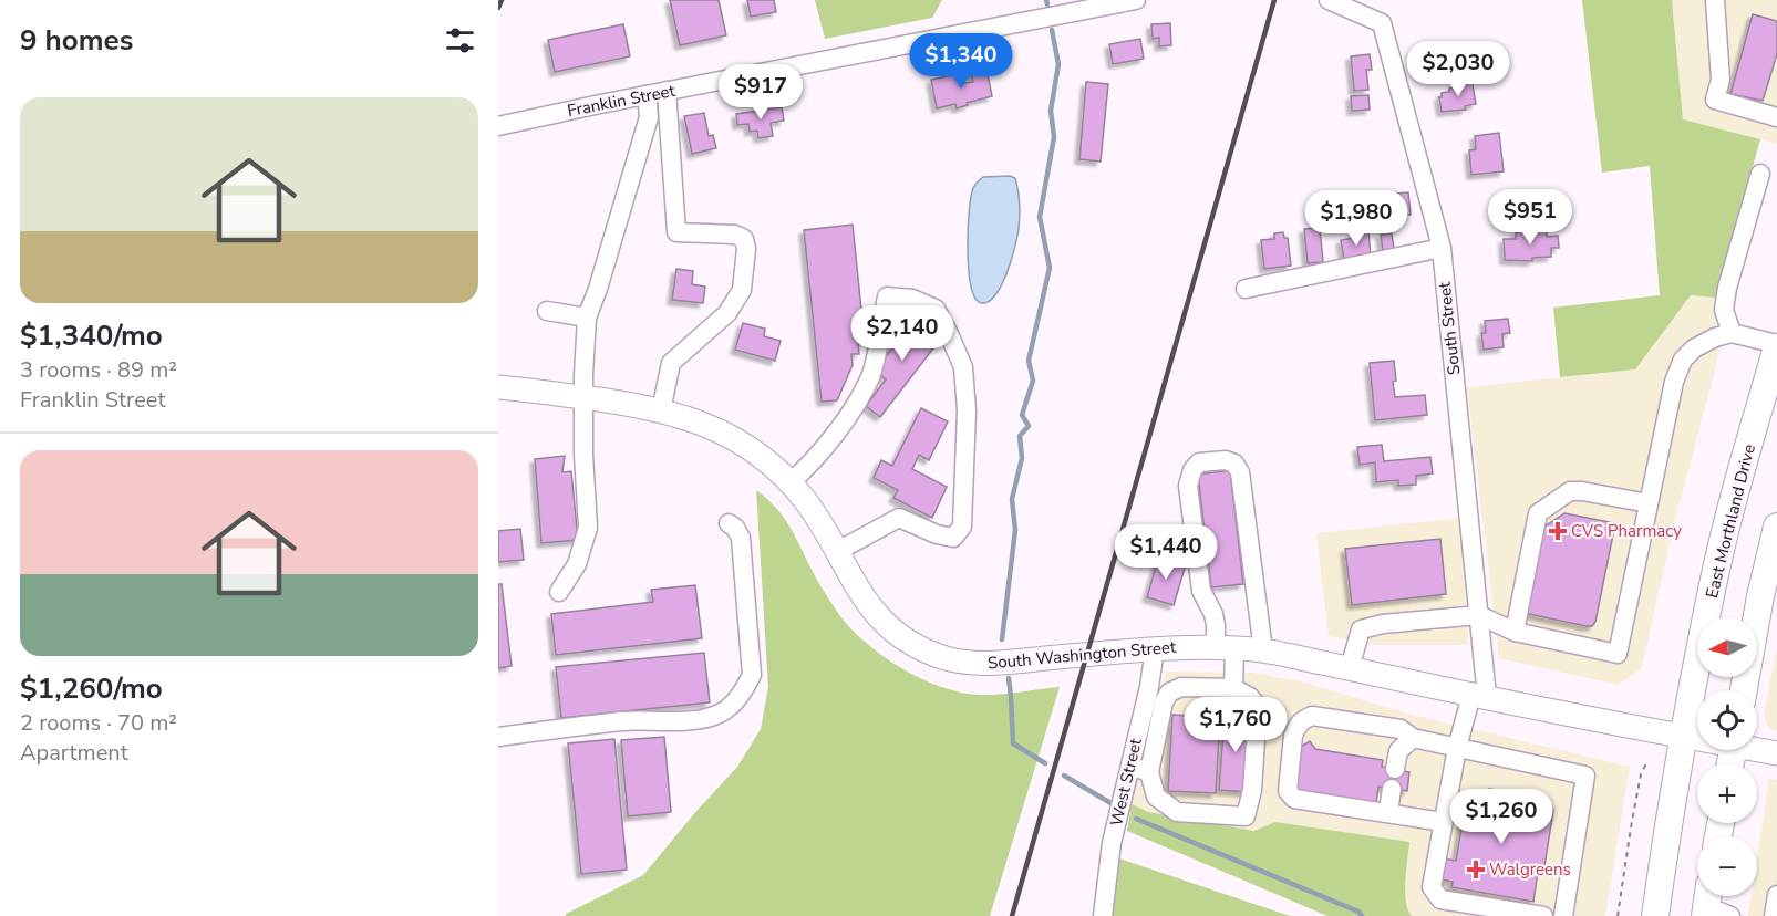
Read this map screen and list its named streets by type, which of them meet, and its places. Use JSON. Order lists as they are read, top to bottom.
{
  "streets": {
    "highway": ["East Morthland Drive"],
    "main road": ["South Washington Street"],
    "street": ["Franklin Street", "South Street", "West Street"]
  },
  "crossings": [
    ["South Street", "South Washington Street"],
    ["East Morthland Drive", "South Washington Street"],
    ["South Washington Street", "West Street"]
  ],
  "places": {
    "health": ["CVS Pharmacy", "Walgreens"]
  },
  "north": "left",
  "page": {
    "heading": "9 homes",
    "price": [
      "$1,340",
      "$2,030",
      "$917",
      "$951",
      "$1,980",
      "$2,140",
      "$1,440",
      "$1,760",
      "$1,260"
    ],
    "list": [
      {
        "name": "$1,340/mo",
        "note": "3 rooms · 89 m² · Franklin Street"
      },
      {
        "name": "$1,260/mo",
        "note": "2 rooms · 70 m² · Apartment"
      }
    ],
    "map_buttons": ["+", "−"]
  }
}
